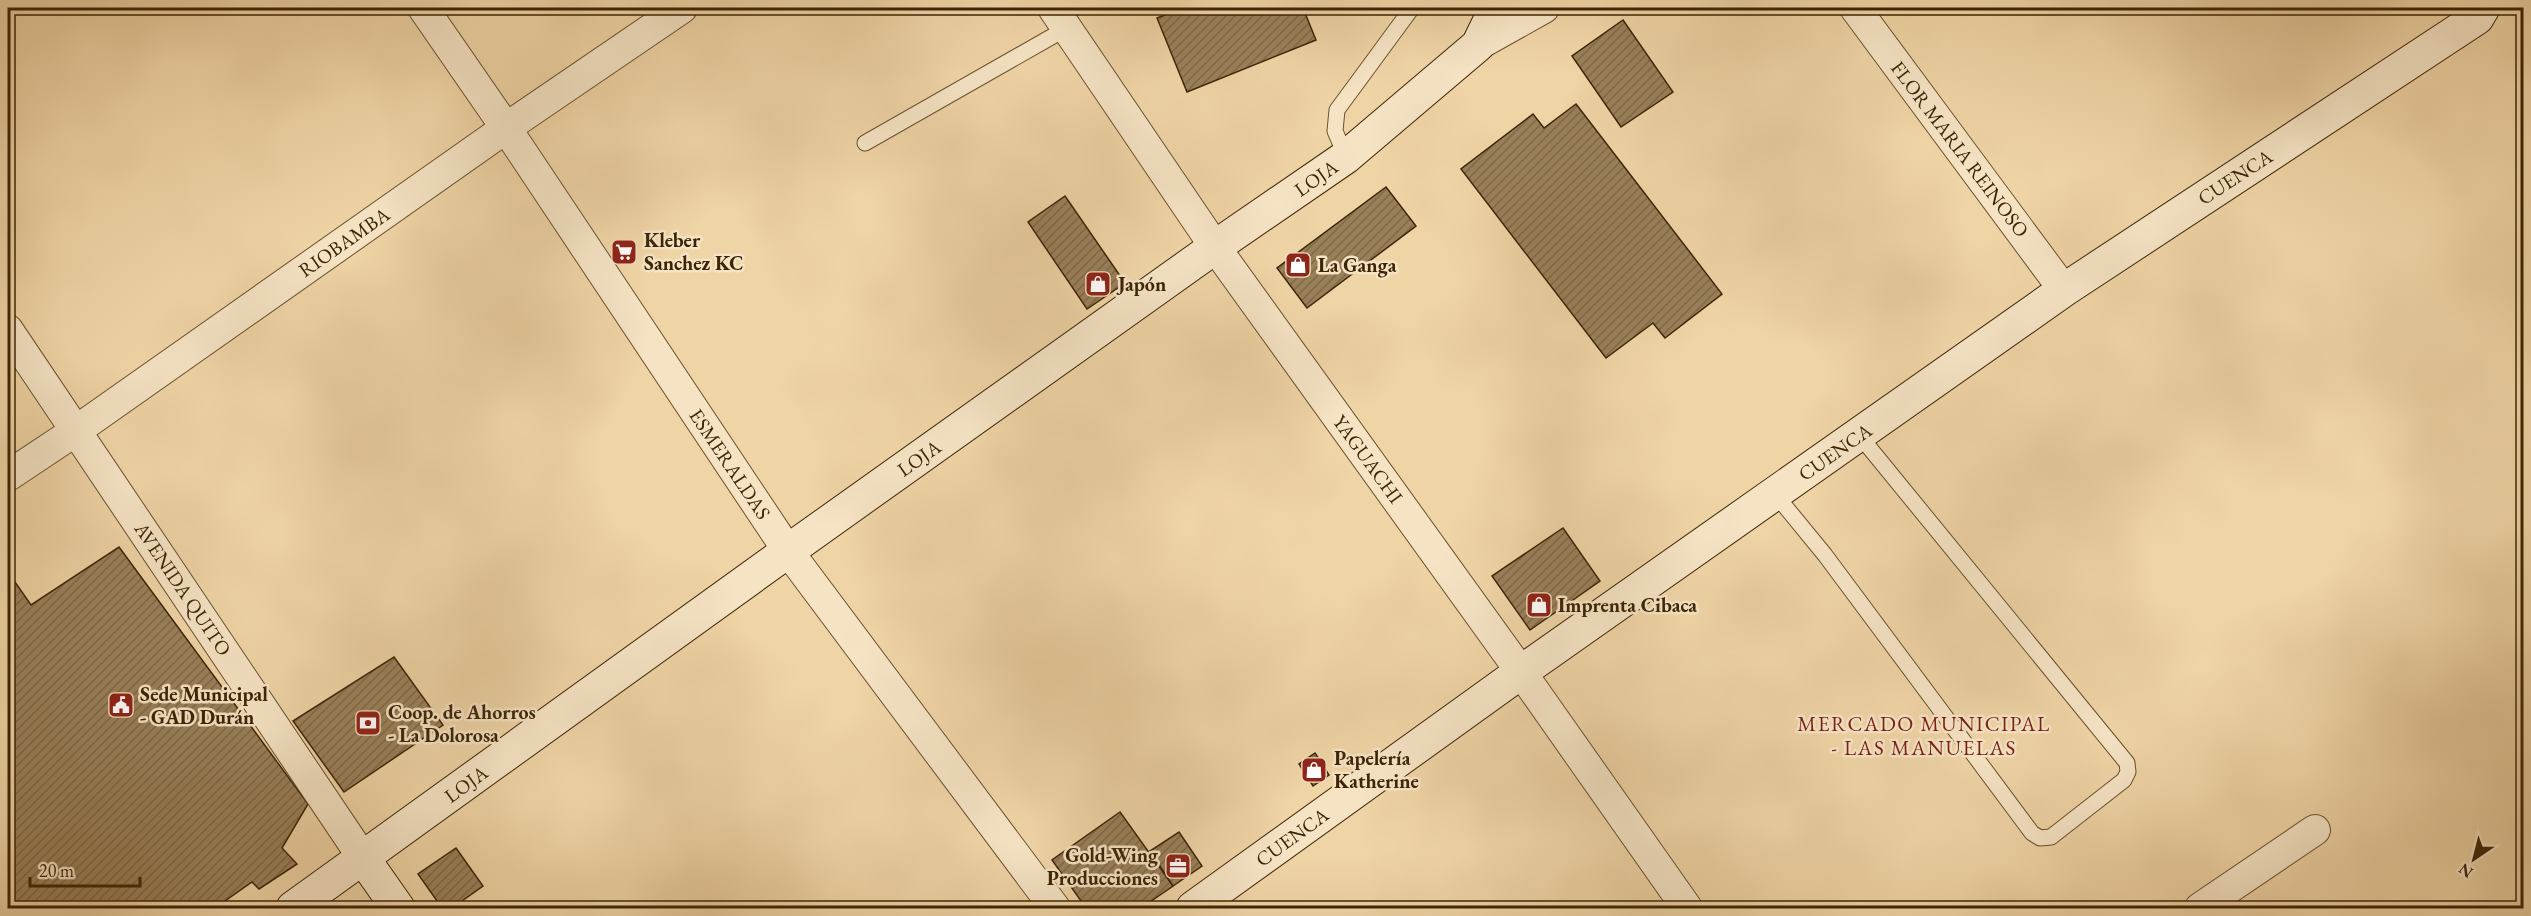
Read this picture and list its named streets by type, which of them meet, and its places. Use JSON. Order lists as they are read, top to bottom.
{
  "streets": {
    "street": [
      "FLOR MARIA REINOSO",
      "CUENCA",
      "LOJA",
      "RIOBAMBA",
      "YAGUACHI",
      "ESMERALDAS",
      "AVENIDA QUITO"
    ]
  },
  "crossings": [
    ["FLOR MARIA REINOSO", "CUENCA"],
    ["CUENCA", "YAGUACHI"],
    ["LOJA", "YAGUACHI"],
    ["LOJA", "ESMERALDAS"],
    ["LOJA", "AVENIDA QUITO"],
    ["RIOBAMBA", "ESMERALDAS"],
    ["RIOBAMBA", "AVENIDA QUITO"]
  ],
  "districts": ["MERCADO MUNICIPAL - LAS MANUELAS"],
  "places": {
    "supermarket": ["Kleber Sanchez KC"],
    "shop": [
      "La Ganga",
      "Japón",
      "Imprenta Cibaca",
      "Papelería Katherine"
    ],
    "public building": ["Sede Municipal - GAD Durán"],
    "bank": ["Coop. de Ahorros - La Dolorosa"],
    "office": ["Gold-Wing Producciones"]
  },
  "scale_bar": "20 m",
  "north": "bottom left"
}
